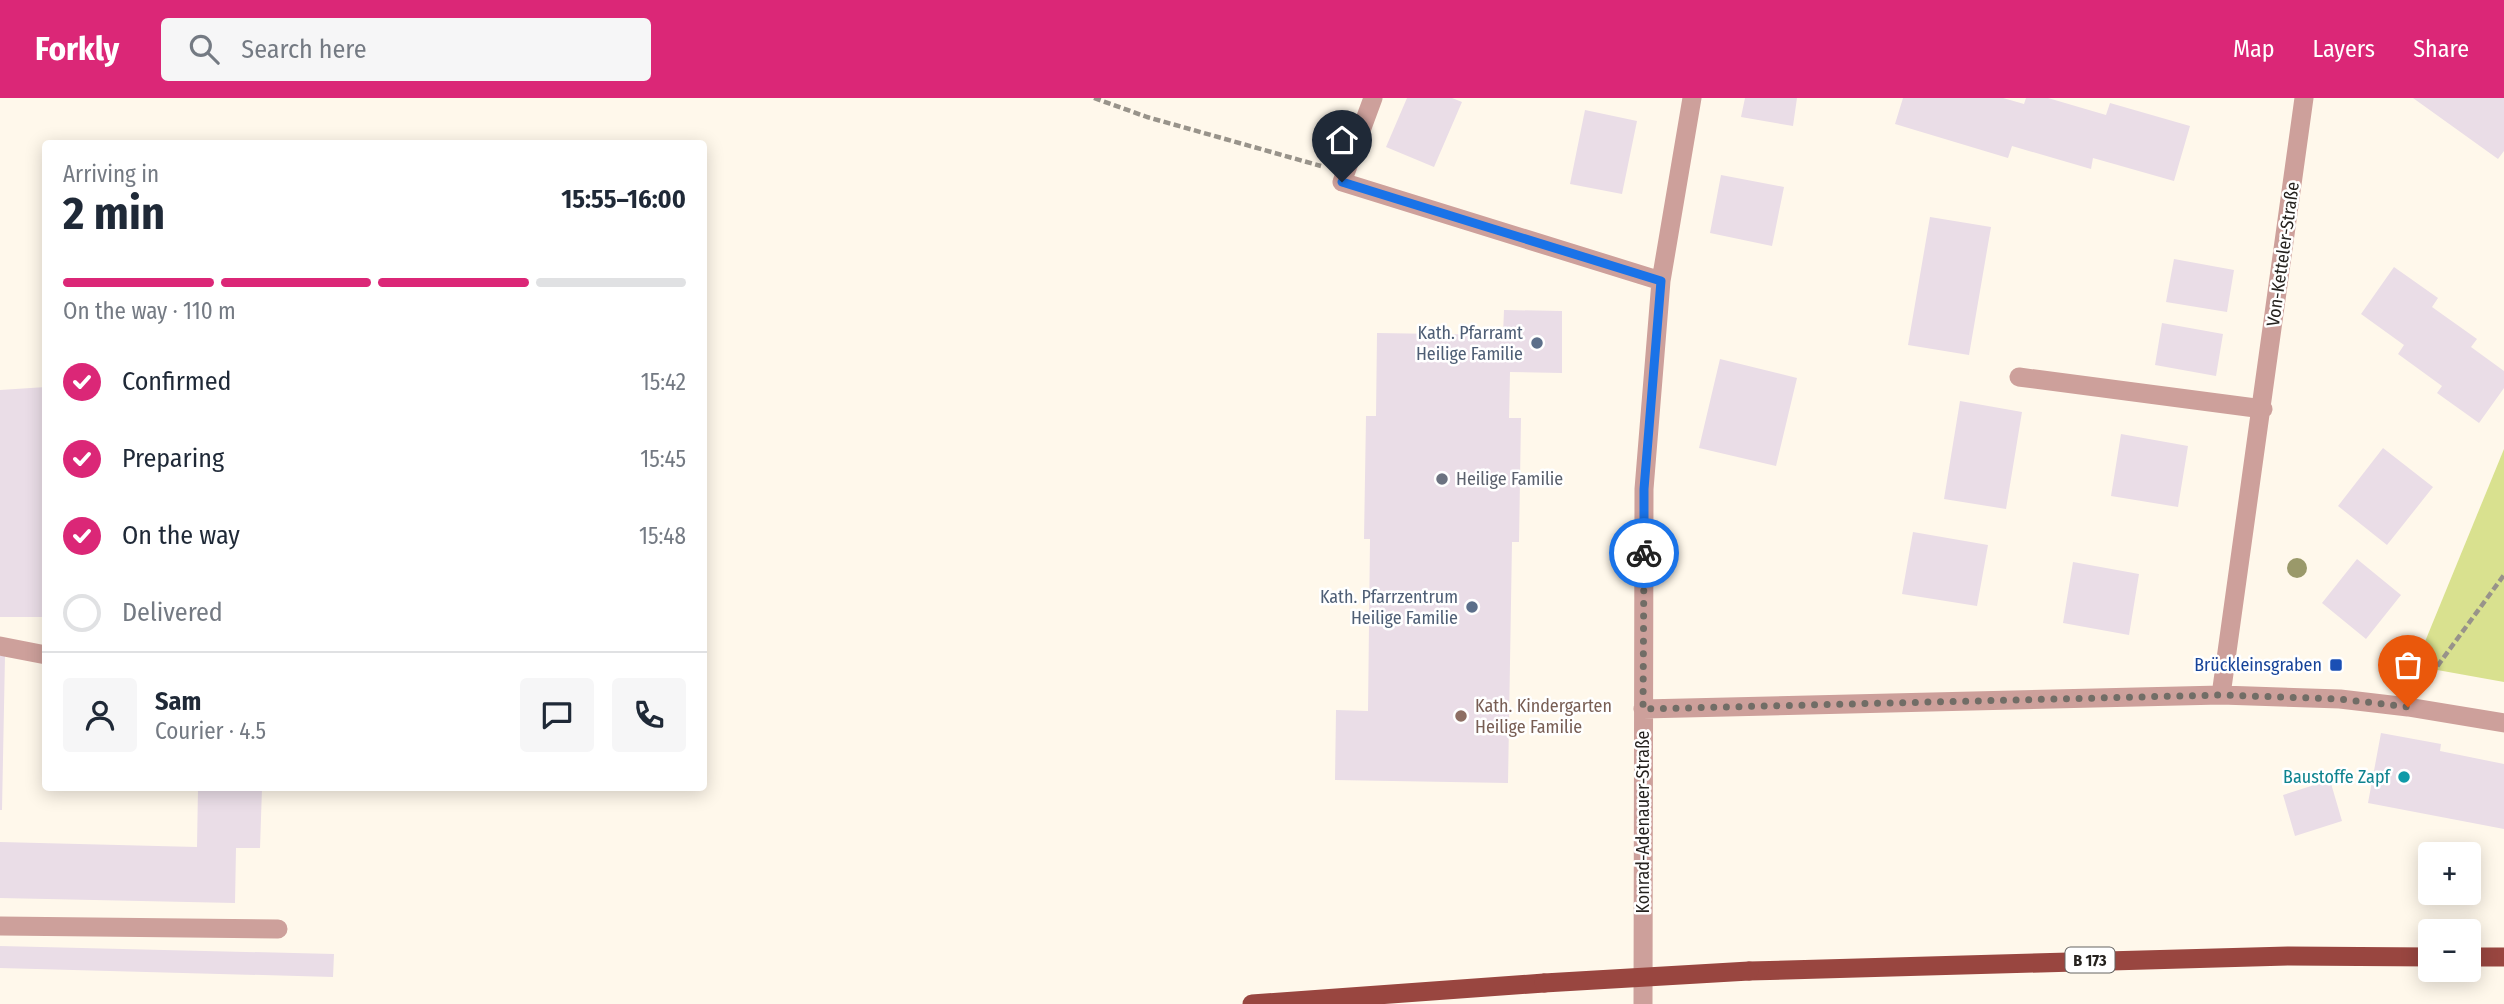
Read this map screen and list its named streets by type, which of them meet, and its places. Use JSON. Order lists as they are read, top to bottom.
{
  "streets": {
    "highway": ["B 173"],
    "street": ["Von-Ketteler-Straße", "Konrad-Adenauer-Straße"]
  },
  "places": {
    "other": [
      "Kath. Pfarramt Heilige Familie",
      "Heilige Familie",
      "Kath. Pfarrzentrum Heilige Familie",
      "Kath. Kindergarten Heilige Familie",
      "Baustoffe Zapf"
    ],
    "transit": ["Brückleinsgraben"]
  },
  "page": {
    "header": "Forkly",
    "search": "Search here",
    "nav": ["Map", "Layers", "Share"],
    "heading": ["2 min", "Arriving in", "15:55–16:00"],
    "panel": ["Sam", "Courier · 4.5"],
    "bar": "On the way · 110 m",
    "list": [
      ["Confirmed", "15:42"],
      ["Preparing", "15:45"],
      ["On the way", "15:48"],
      "Delivered"
    ],
    "map_buttons": ["+", "−"]
  }
}
